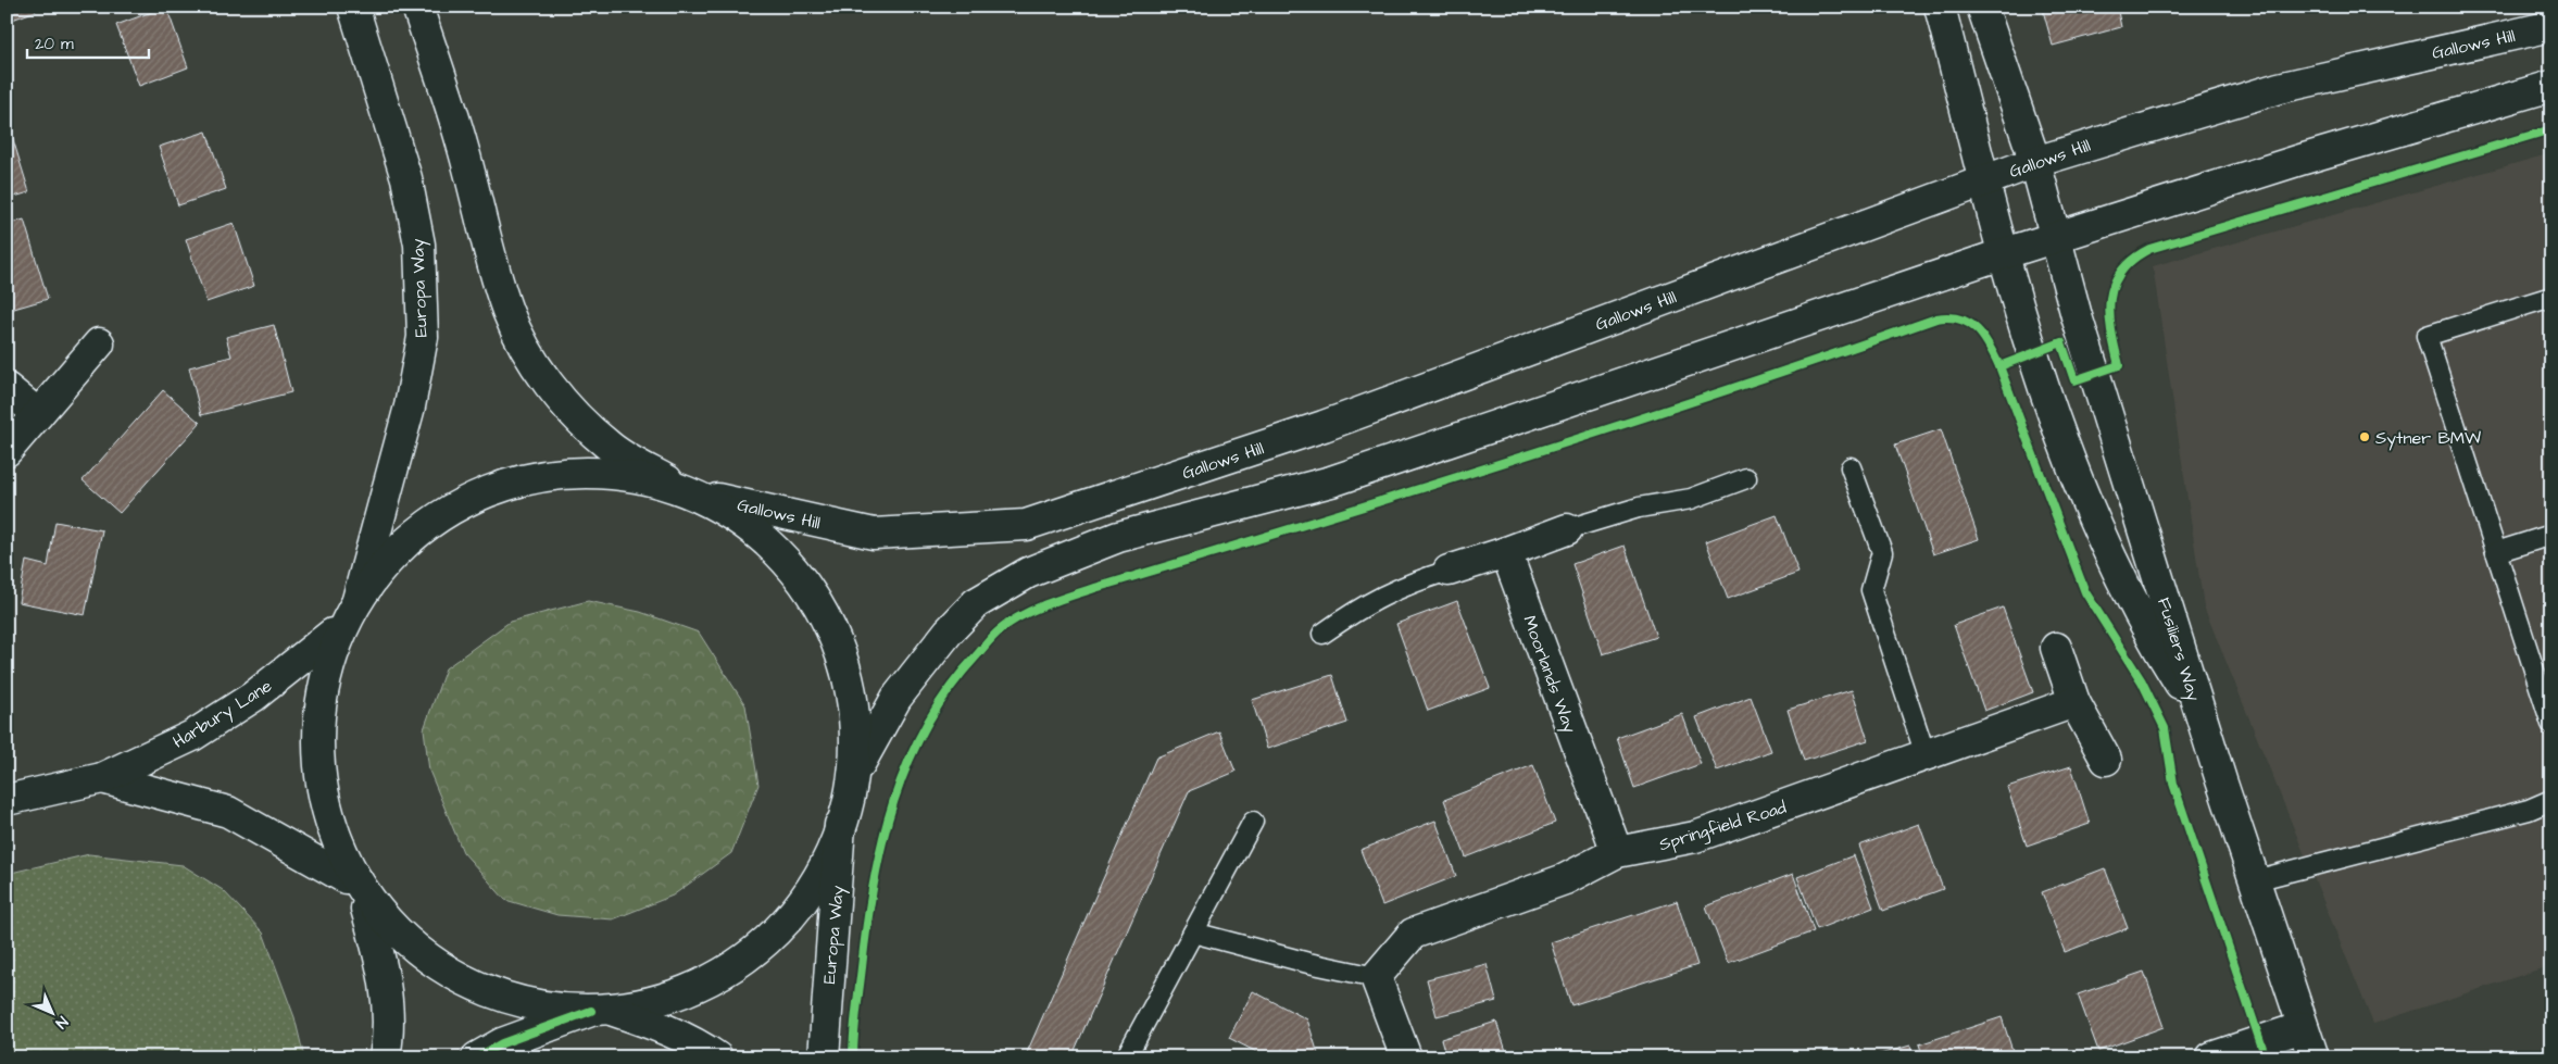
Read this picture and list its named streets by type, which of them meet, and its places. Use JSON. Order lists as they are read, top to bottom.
{
  "streets": {
    "main road": [
      "Gallows Hill",
      "Europa Way",
      "Fusiliers Way",
      "Moorlands Way",
      "Harbury Lane",
      "Springfield Road"
    ]
  },
  "crossings": [
    ["Gallows Hill", "Fusiliers Way"],
    ["Moorlands Way", "Springfield Road"]
  ],
  "places": ["Sytner BMW"],
  "scale_bar": "20 m",
  "north": "bottom right"
}
